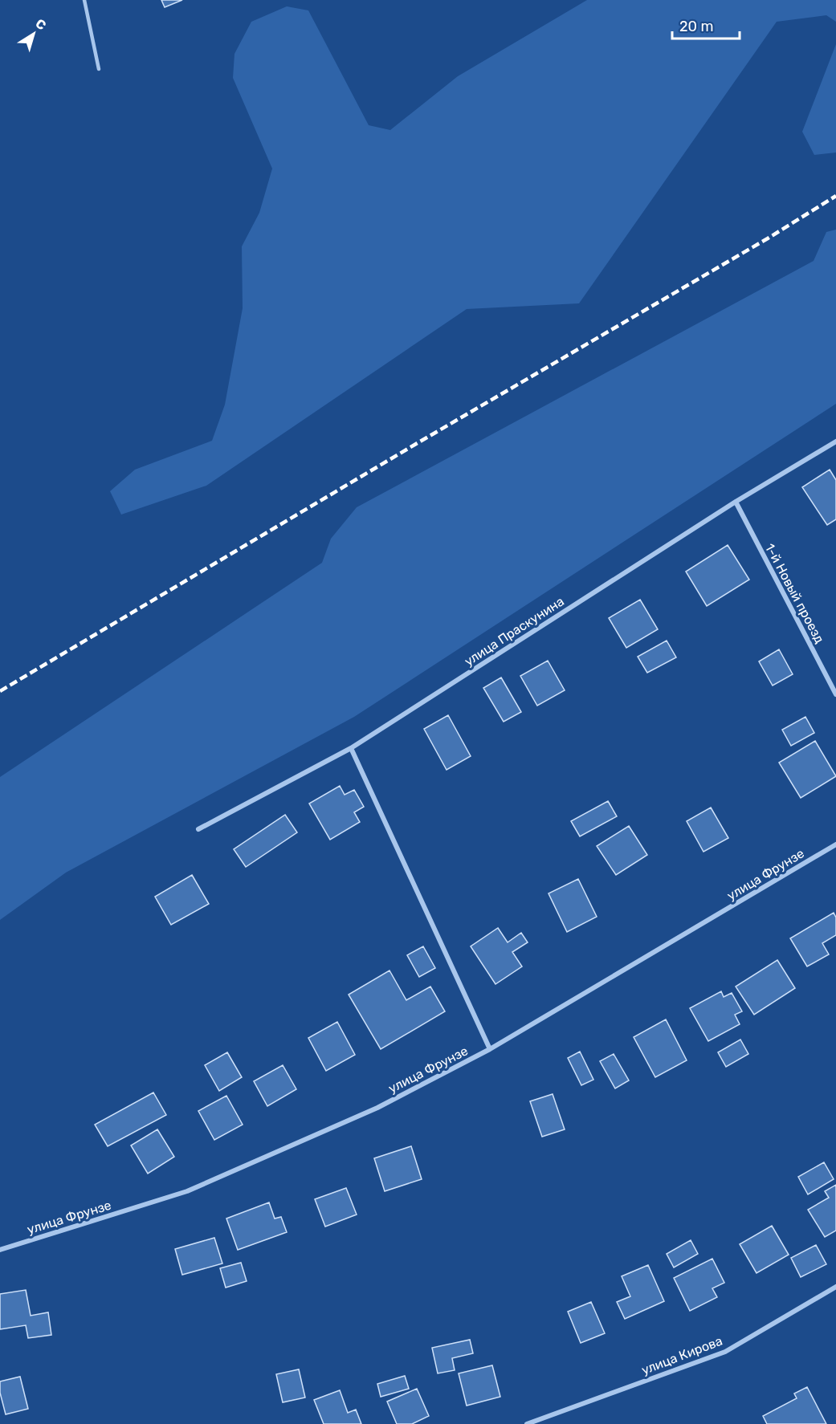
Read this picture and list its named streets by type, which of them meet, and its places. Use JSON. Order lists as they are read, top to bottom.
{
  "streets": {
    "street": [
      "1-й Новый проезд",
      "улица Праскунина",
      "улица Фрунзе",
      "улица Кирова"
    ]
  },
  "crossings": [
    ["1-й Новый проезд", "улица Праскунина"]
  ],
  "scale_bar": "20 m",
  "north": "top right"
}
